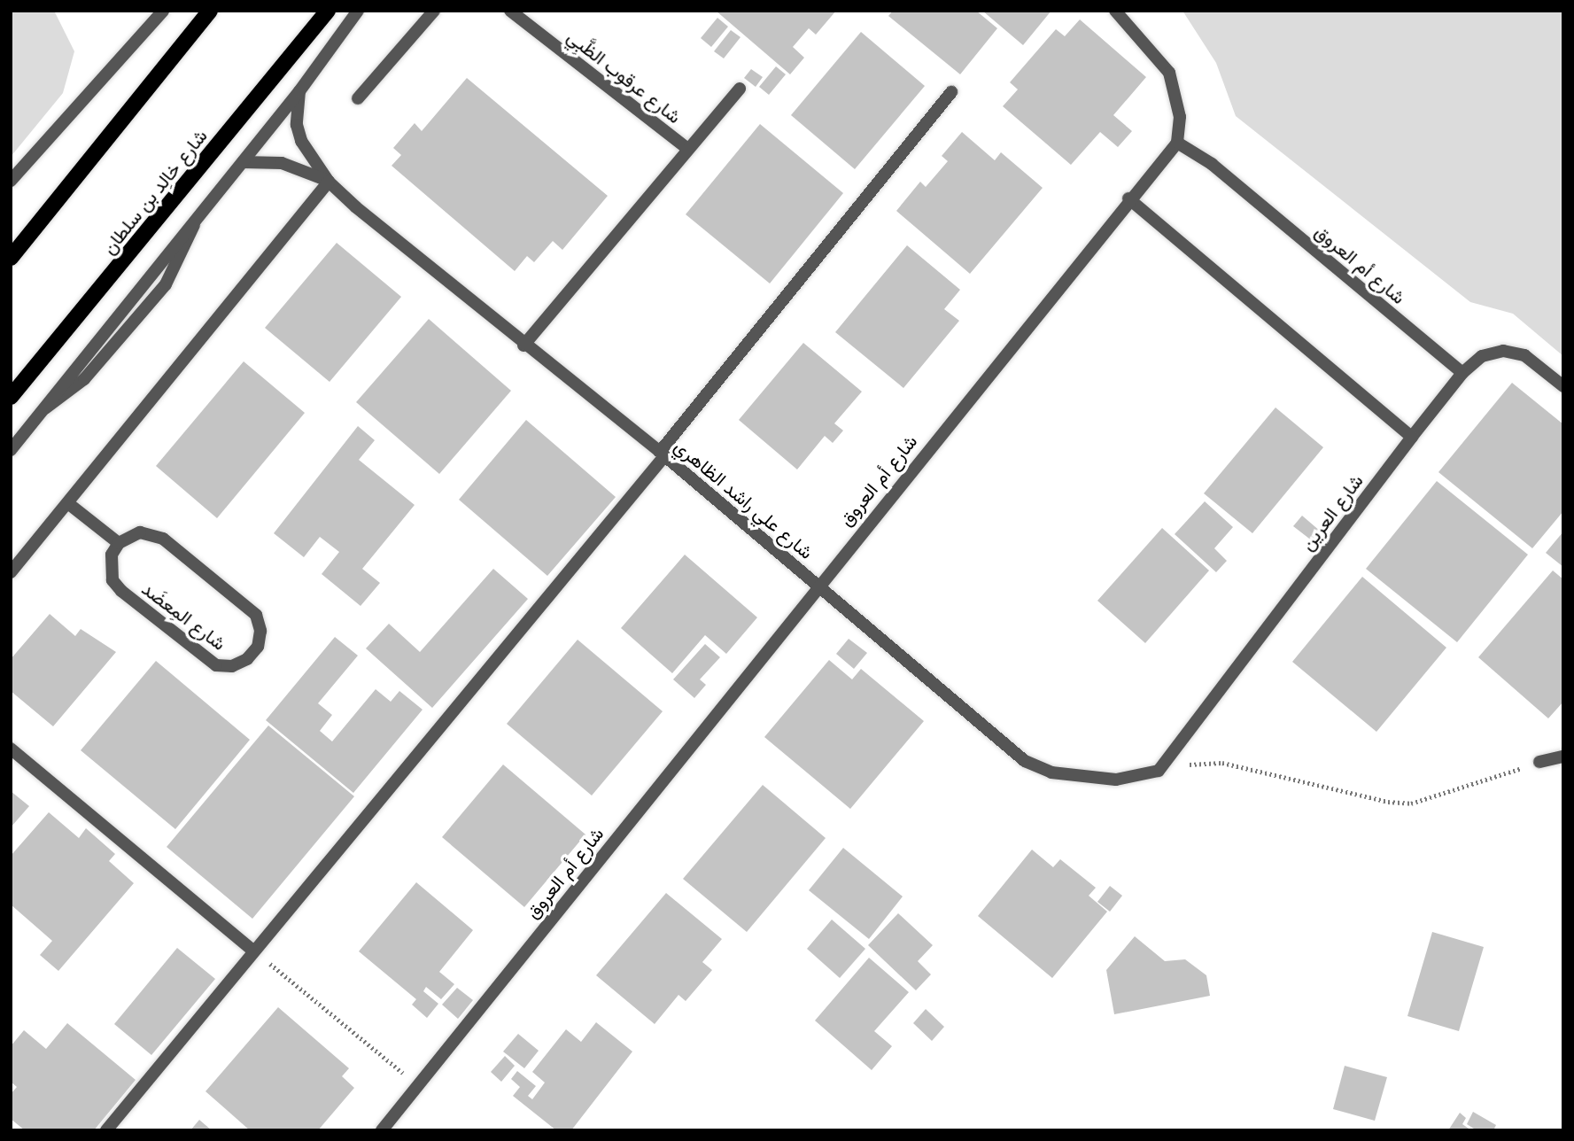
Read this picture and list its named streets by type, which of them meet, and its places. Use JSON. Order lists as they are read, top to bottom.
{
  "streets": {
    "main road": ["شارع خالِد بن سلطان"],
    "street": [
      "شارع عرقوب الظَّبِي",
      "شارع أم العروق",
      "شارع علي راشد الظاهري",
      "شارع العرين",
      "شارع المِعضَد"
    ]
  },
  "crossings": [
    ["شارع أم العروق", "شارع علي راشد الظاهري"],
    ["شارع أم العروق", "شارع العرين"],
    ["شارع علي راشد الظاهري", "شارع العرين"]
  ]
}
